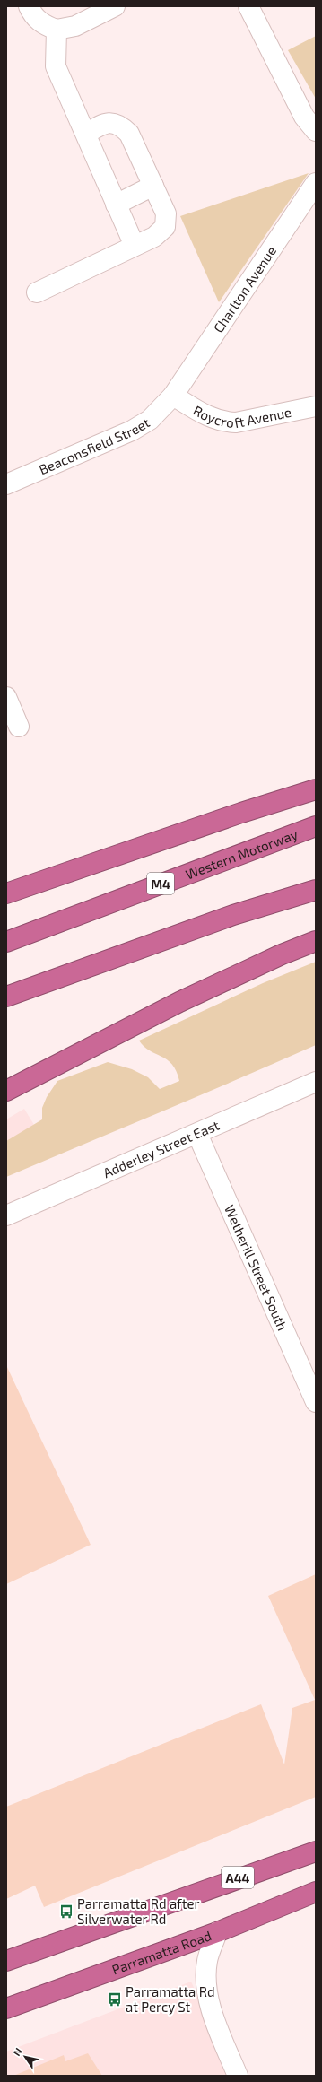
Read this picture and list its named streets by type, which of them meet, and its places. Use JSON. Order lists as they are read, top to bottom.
{
  "streets": {
    "highway": [
      "Western Motorway",
      "M4",
      "A44",
      "Parramatta Road"
    ],
    "street": [
      "Charlton Avenue",
      "Roycroft Avenue",
      "Beaconsfield Street",
      "Adderley Street East",
      "Wetherill Street South"
    ]
  },
  "crossings": [
    ["Charlton Avenue", "Roycroft Avenue"],
    ["Charlton Avenue", "Beaconsfield Street"],
    ["Roycroft Avenue", "Beaconsfield Street"],
    ["Adderley Street East", "Wetherill Street South"]
  ],
  "places": {
    "bus stop": ["Parramatta Rd after Silverwater Rd", "Parramatta Rd at Percy St"]
  },
  "north": "top left"
}
